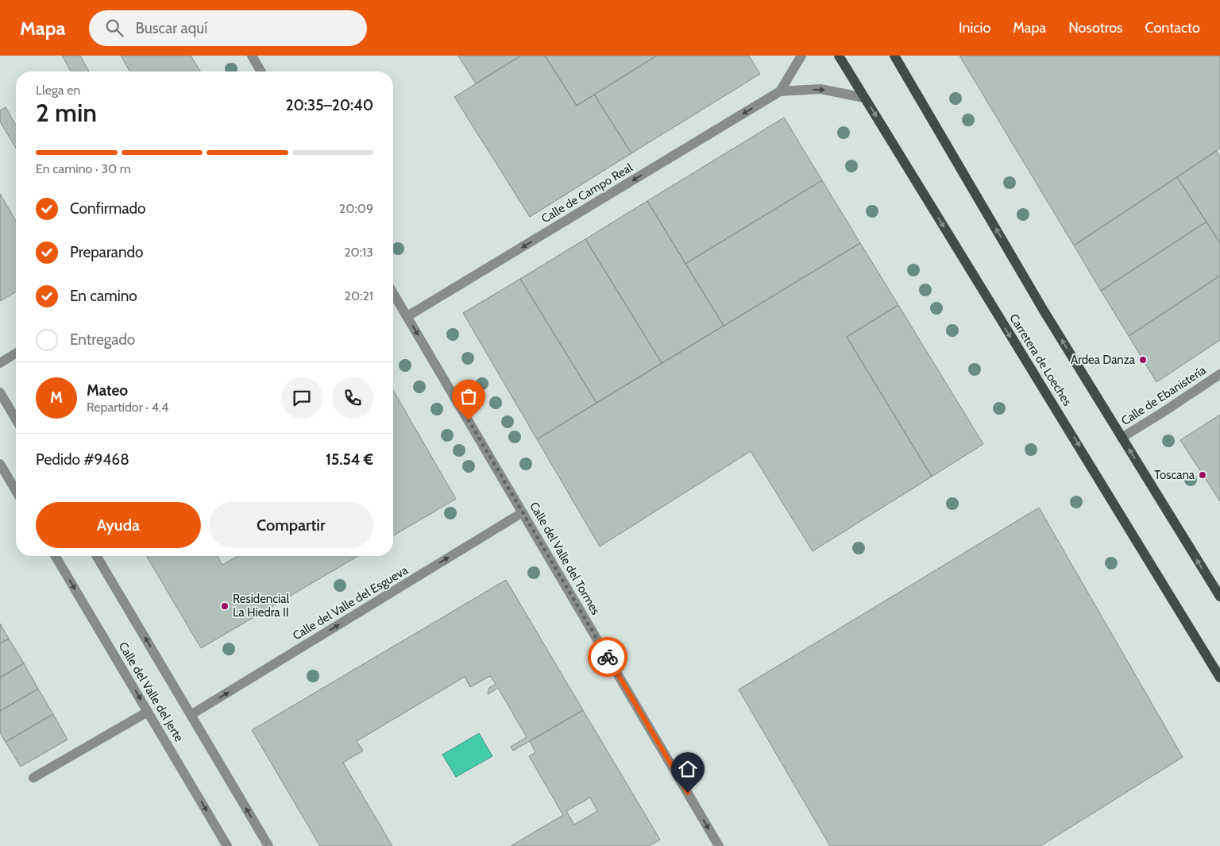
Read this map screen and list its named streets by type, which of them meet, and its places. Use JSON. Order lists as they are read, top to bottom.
{
  "streets": {
    "main road": ["Carretera de Loeches"],
    "street": [
      "Calle de Campo Real",
      "Calle de Ebanistería",
      "Calle del Valle del Tormes",
      "Calle del Valle del Esgueva",
      "Calle del Valle del Jerte"
    ]
  },
  "crossings": [
    ["Calle de Campo Real", "Carretera de Loeches"],
    ["Calle de Campo Real", "Calle del Valle del Tormes"],
    ["Calle del Valle del Tormes", "Calle del Valle del Esgueva"],
    ["Calle del Valle del Esgueva", "Calle del Valle del Jerte"]
  ],
  "one_way": ["Calle del Valle del Tormes", "Calle del Valle del Esgueva"],
  "places": ["Ardea Danza", "Toscana", "Residencial La Hiedra II"],
  "page": {
    "header": "Mapa",
    "search": "Buscar aquí",
    "nav": [
      "Inicio",
      "Mapa",
      "Nosotros",
      "Contacto"
    ],
    "heading": ["2 min", "Llega en", "20:35–20:40"],
    "panel": [
      "Mateo",
      "Repartidor · 4.4",
      "Pedido #9468",
      "15.54 €"
    ],
    "bar": "En camino · 30 m",
    "list": [
      ["Confirmado", "20:09"],
      ["Preparando", "20:13"],
      ["En camino", "20:21"],
      "Entregado"
    ],
    "round": "M",
    "buttons": ["Ayuda", "Compartir"]
  }
}
